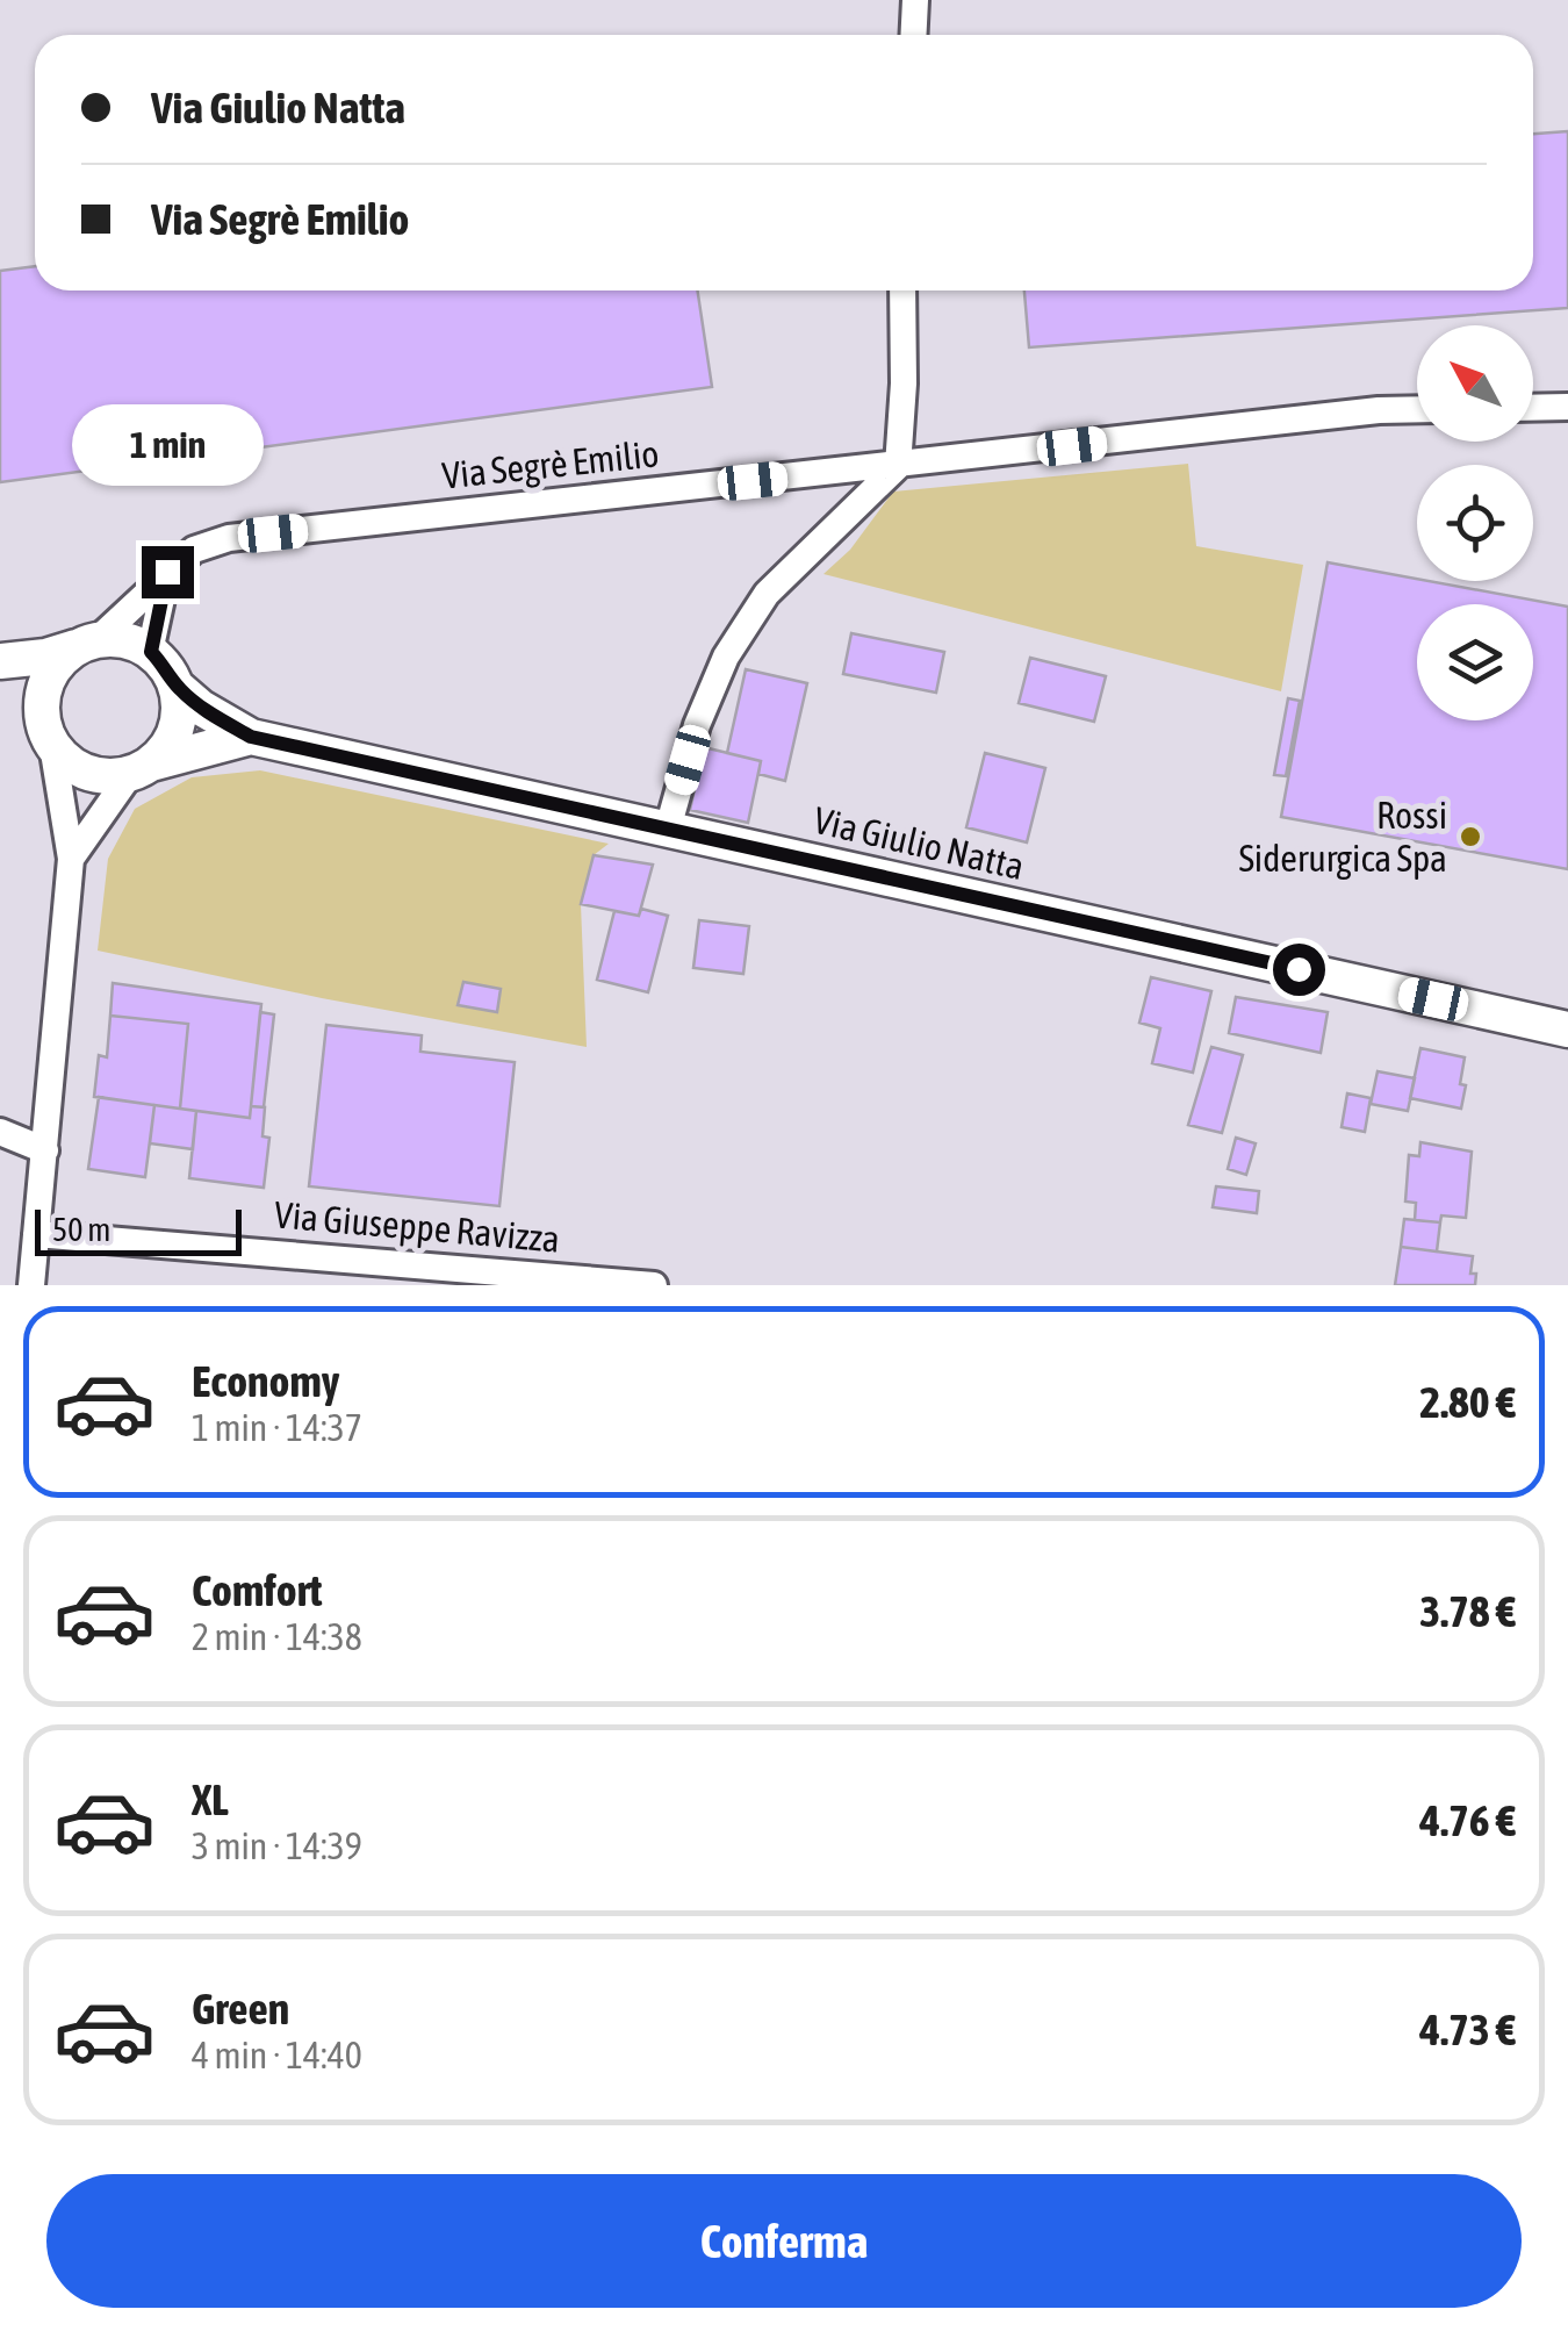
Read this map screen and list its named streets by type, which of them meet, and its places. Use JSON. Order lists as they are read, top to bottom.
{
  "streets": {
    "street": ["Via Segrè Emilio", "Via Giulio Natta", "Via Giuseppe Ravizza"]
  },
  "crossings": [
    ["Via Segrè Emilio", "Via Giulio Natta"]
  ],
  "places": ["Rossi Siderurgica Spa"],
  "scale_bar": "50 m",
  "north": "top left",
  "page": {
    "banner": ["Via Giulio Natta", "Via Segrè Emilio"],
    "bubble": "1 min",
    "scale": "50 m",
    "list": [
      {
        "name": "Economy",
        "note": "1 min · 14:37",
        "value": "2.80 €"
      },
      {
        "name": "Comfort",
        "note": "2 min · 14:38",
        "value": "3.78 €"
      },
      {
        "name": "XL",
        "note": "3 min · 14:39",
        "value": "4.76 €"
      },
      {
        "name": "Green",
        "note": "4 min · 14:40",
        "value": "4.73 €"
      }
    ],
    "buttons": "Conferma"
  }
}
